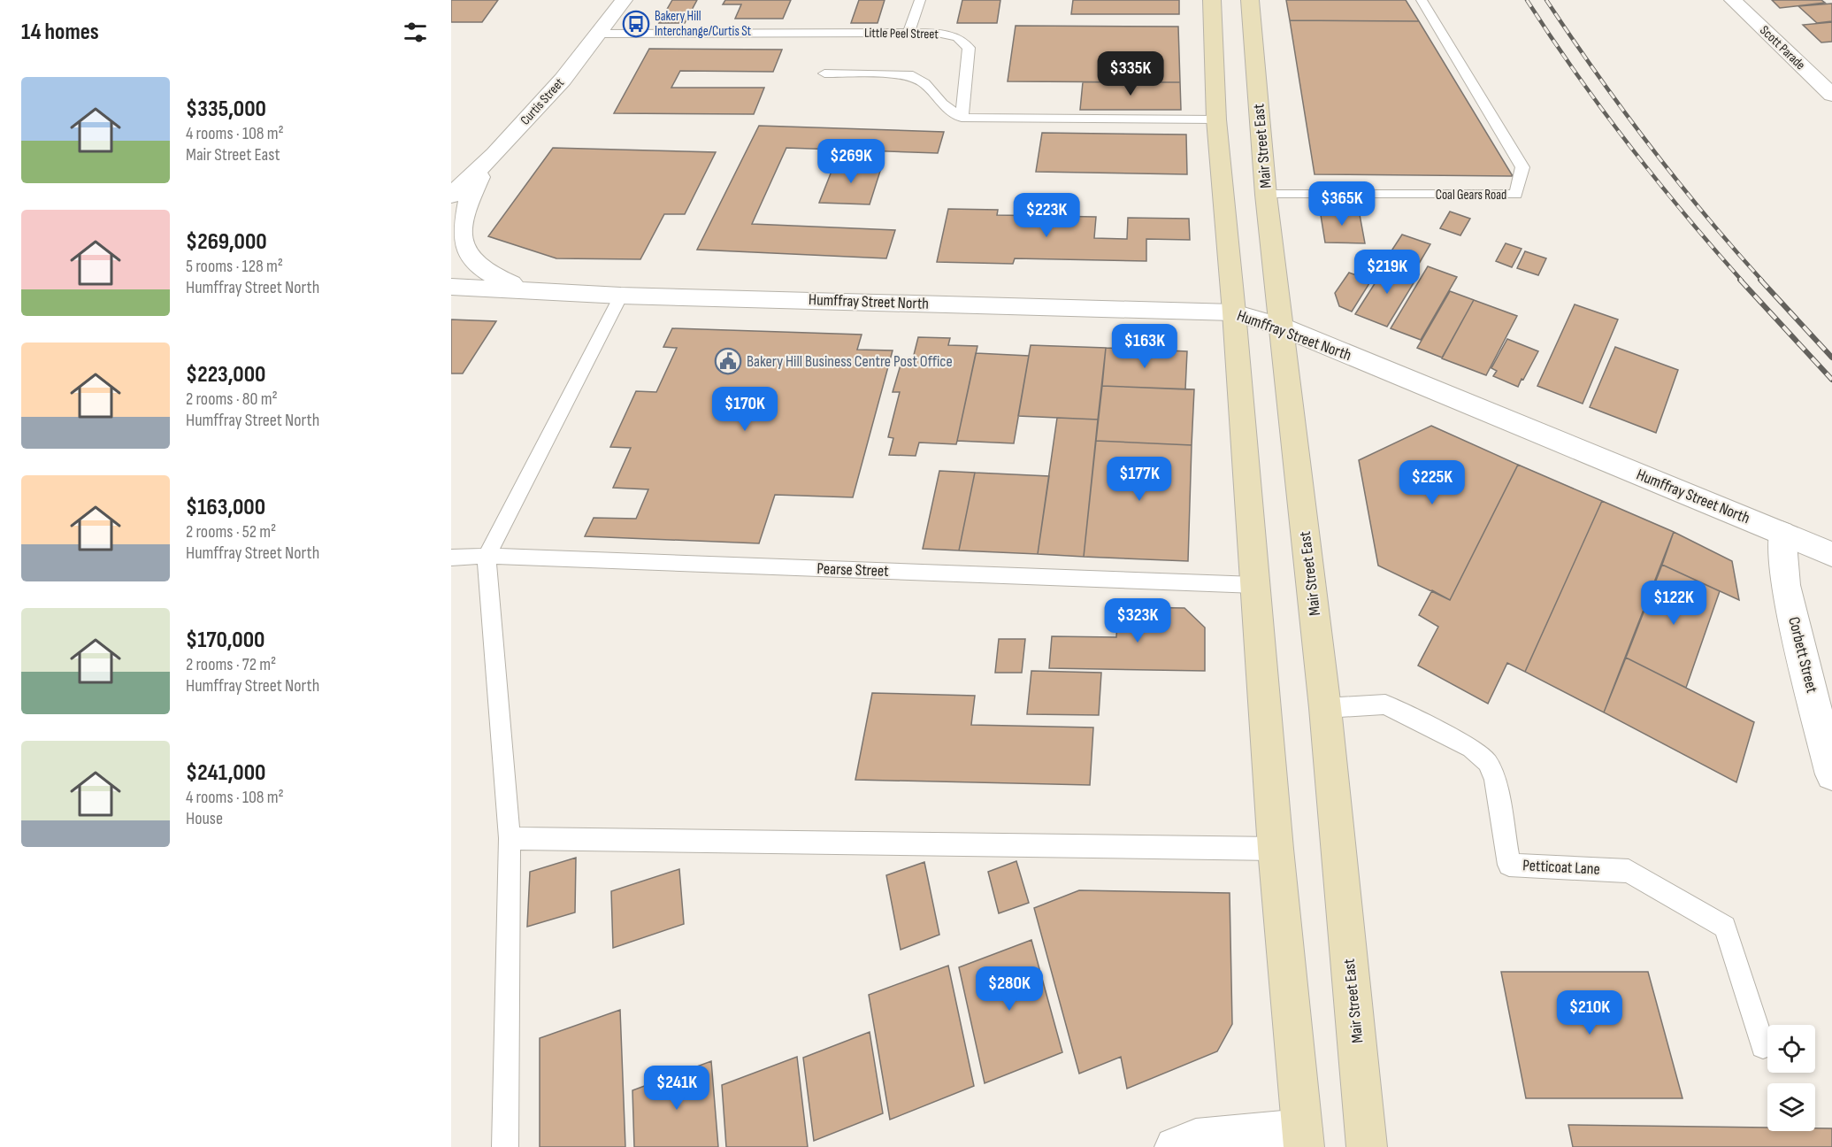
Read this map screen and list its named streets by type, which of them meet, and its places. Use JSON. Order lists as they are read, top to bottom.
{
  "streets": {
    "main road": ["Mair Street East"],
    "street": [
      "Scott Parade",
      "Curtis Street",
      "Humffray Street North",
      "Corbett Street"
    ],
    "lane": [
      "Little Peel Street",
      "Coal Gears Road",
      "Pearse Street",
      "Petticoat Lane"
    ]
  },
  "crossings": [
    ["Little Peel Street", "Curtis Street"],
    ["Mair Street East", "Coal Gears Road"],
    ["Mair Street East", "Humffray Street North"],
    ["Mair Street East", "Petticoat Lane"],
    ["Humffray Street North", "Corbett Street"]
  ],
  "places": {
    "bus stop": ["Bakery Hill Interchange/Curtis St"],
    "public building": ["Bakery Hill Business Centre Post Office"]
  },
  "page": {
    "heading": "14 homes",
    "price": [
      "$335K",
      "$269K",
      "$365K",
      "$223K",
      "$219K",
      "$163K",
      "$170K",
      "$177K",
      "$225K",
      "$122K",
      "$323K",
      "$280K",
      "$210K",
      "$241K"
    ],
    "list": [
      {
        "name": "$335,000",
        "note": "4 rooms · 108 m² · Mair Street East"
      },
      {
        "name": "$269,000",
        "note": "5 rooms · 128 m² · Humffray Street North"
      },
      {
        "name": "$223,000",
        "note": "2 rooms · 80 m² · Humffray Street North"
      },
      {
        "name": "$163,000",
        "note": "2 rooms · 52 m² · Humffray Street North"
      },
      {
        "name": "$170,000",
        "note": "2 rooms · 72 m² · Humffray Street North"
      },
      {
        "name": "$241,000",
        "note": "4 rooms · 108 m² · House"
      }
    ]
  }
}
